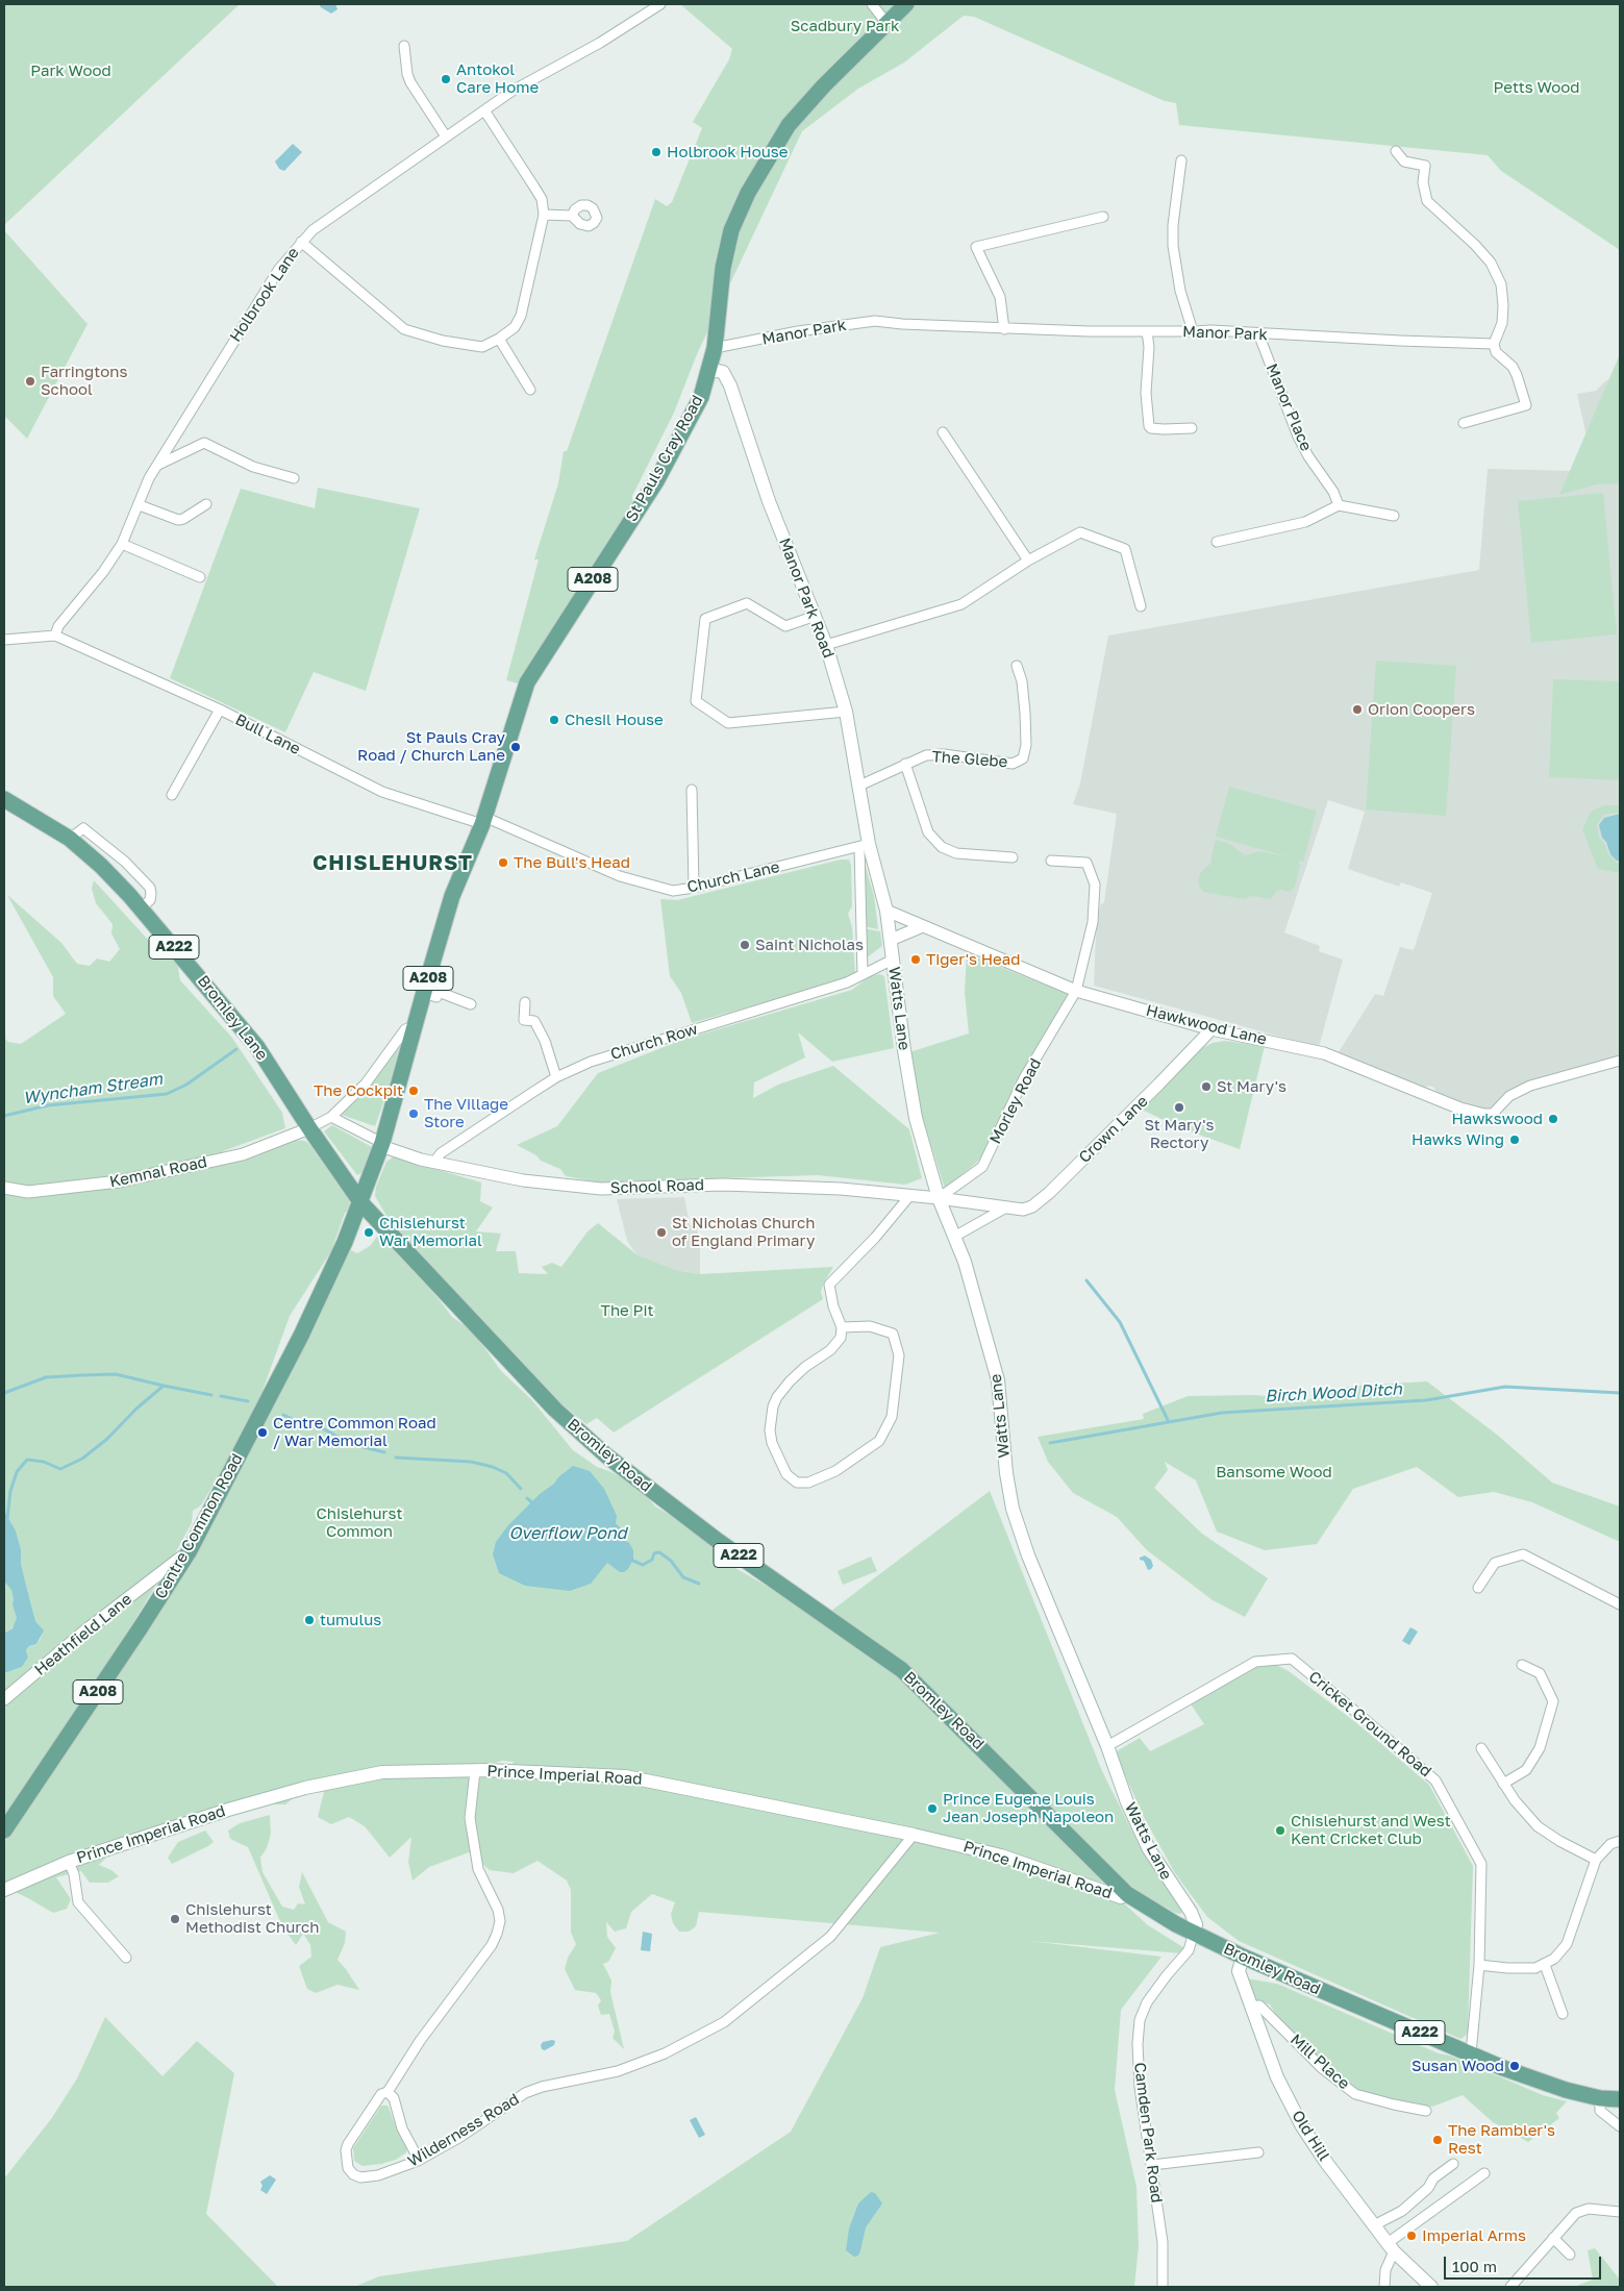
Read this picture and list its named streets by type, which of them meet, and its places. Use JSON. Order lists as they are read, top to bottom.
{
  "streets": {
    "main road": [
      "St Pauls Cray Road",
      "A208",
      "Manor Park Road",
      "A222",
      "Watts Lane",
      "Bromley Lane",
      "Bromley Road",
      "Centre Common Road",
      "Prince Imperial Road",
      "Old Hill"
    ],
    "street": [
      "Holbrook Lane",
      "Manor Park",
      "Manor Place",
      "Bull Lane",
      "The Glebe",
      "Church Lane",
      "Hawkwood Lane",
      "Church Row",
      "Morley Road",
      "Crown Lane",
      "Kemnal Road",
      "School Road",
      "Heathfield Lane",
      "Cricket Ground Road",
      "Mill Place",
      "Wilderness Road",
      "Camden Park Road"
    ]
  },
  "crossings": [
    ["Holbrook Lane", "Bull Lane"],
    ["Manor Park", "Manor Place"],
    ["Manor Park", "St Pauls Cray Road"],
    ["St Pauls Cray Road", "A208"],
    ["St Pauls Cray Road", "Manor Park Road"],
    ["St Pauls Cray Road", "Bull Lane"],
    ["St Pauls Cray Road", "Church Lane"],
    ["A208", "Bull Lane"],
    ["A208", "Church Lane"],
    ["A208", "Bromley Lane"],
    ["A208", "School Road"],
    ["A208", "Bromley Road"],
    ["A208", "Centre Common Road"],
    ["Manor Park Road", "The Glebe"],
    ["Manor Park Road", "Church Lane"],
    ["Manor Park Road", "Watts Lane"],
    ["Manor Park Road", "Church Row"],
    ["Bull Lane", "Church Lane"],
    ["Church Lane", "Watts Lane"],
    ["A222", "Bromley Road"],
    ["Watts Lane", "Hawkwood Lane"],
    ["Watts Lane", "Church Row"],
    ["Watts Lane", "Morley Road"],
    ["Watts Lane", "Crown Lane"],
    ["Watts Lane", "School Road"],
    ["Watts Lane", "Bromley Road"],
    ["Watts Lane", "Cricket Ground Road"],
    ["Watts Lane", "Camden Park Road"],
    ["Bromley Lane", "Kemnal Road"],
    ["Bromley Lane", "Bromley Road"],
    ["Bromley Lane", "Centre Common Road"],
    ["Hawkwood Lane", "Morley Road"],
    ["Hawkwood Lane", "Crown Lane"],
    ["Church Row", "School Road"],
    ["Morley Road", "Crown Lane"],
    ["Morley Road", "School Road"],
    ["Crown Lane", "School Road"],
    ["Bromley Road", "Centre Common Road"],
    ["Bromley Road", "Cricket Ground Road"],
    ["Bromley Road", "Prince Imperial Road"],
    ["Bromley Road", "Camden Park Road"],
    ["Bromley Road", "Old Hill"],
    ["Centre Common Road", "Heathfield Lane"],
    ["Prince Imperial Road", "Wilderness Road"],
    ["Mill Place", "Old Hill"]
  ],
  "districts": ["CHISLEHURST"],
  "water": ["Wyncham Stream", "Birch Wood Ditch", "Overflow Pond"],
  "parks": [
    "Scadbury Park",
    "Park Wood",
    "Petts Wood",
    "The Pit",
    "Bansome Wood",
    "Chislehurst Common"
  ],
  "places": [
    "Antokol Care Home",
    "Holbrook House",
    "Farringtons School",
    "Orion Coopers",
    "Chesil House",
    "St Pauls Cray Road / Church Lane",
    "The Bull's Head",
    "Saint Nicholas",
    "Tiger's Head",
    "St Mary's",
    "The Cockpit",
    "St Mary's Rectory",
    "The Village Store",
    "Hawkswood",
    "Hawks Wing",
    "Chislehurst War Memorial",
    "St Nicholas Church of England Primary",
    "Centre Common Road / War Memorial",
    "tumulus",
    "Prince Eugene Louis Jean Joseph Napoleon",
    "Chislehurst and West Kent Cricket Club",
    "Chislehurst Methodist Church",
    "Susan Wood",
    "The Rambler's Rest",
    "Imperial Arms"
  ],
  "scale_bar": "100 m"
}
